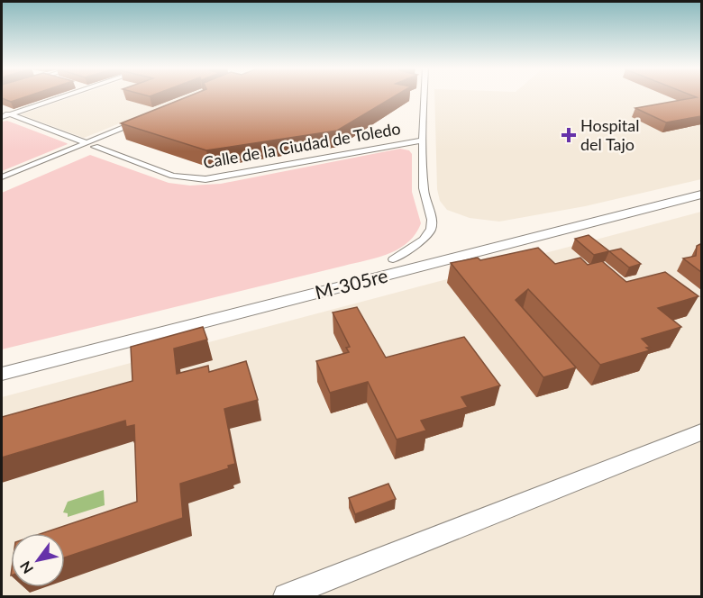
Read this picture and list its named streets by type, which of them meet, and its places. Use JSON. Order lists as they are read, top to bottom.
{
  "streets": {
    "main road": ["M-305re"],
    "street": ["Calle de la Ciudad de Toledo"]
  },
  "places": {
    "health": ["Hospital del Tajo"]
  },
  "north": "bottom left"
}
